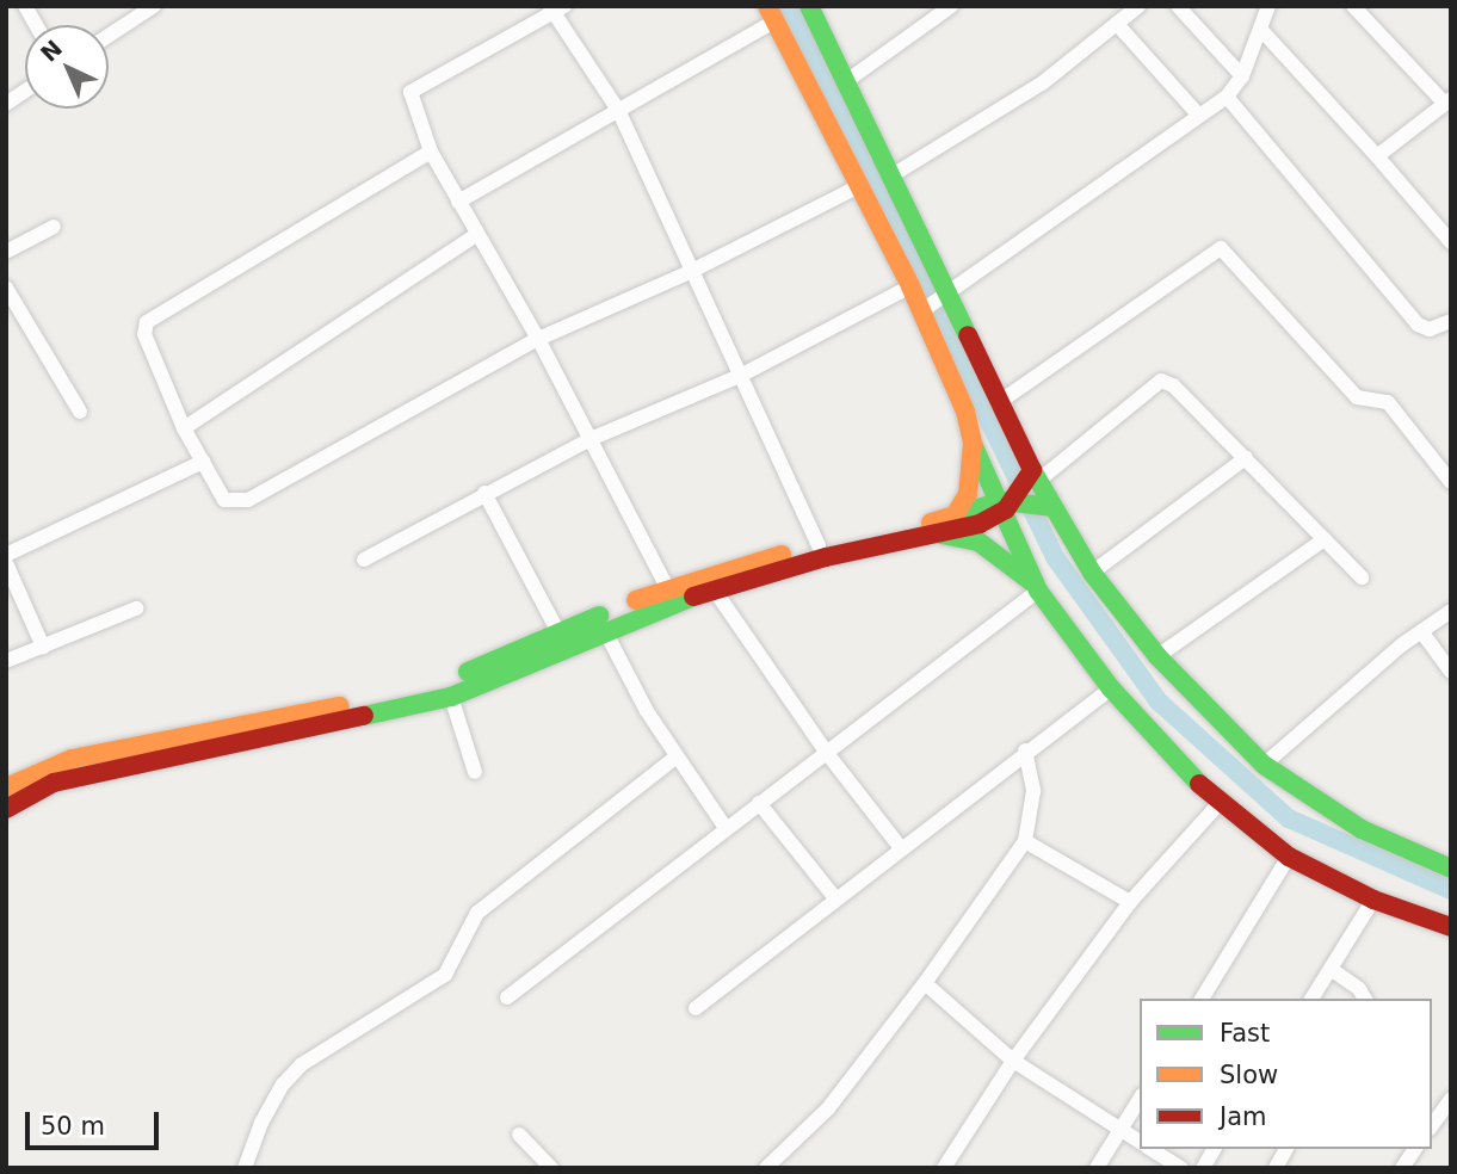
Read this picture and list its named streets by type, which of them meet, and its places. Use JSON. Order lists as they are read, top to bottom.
{
  "legend": ["Fast", "Slow", "Jam"],
  "scale_bar": "50 m",
  "north": "top left"
}
